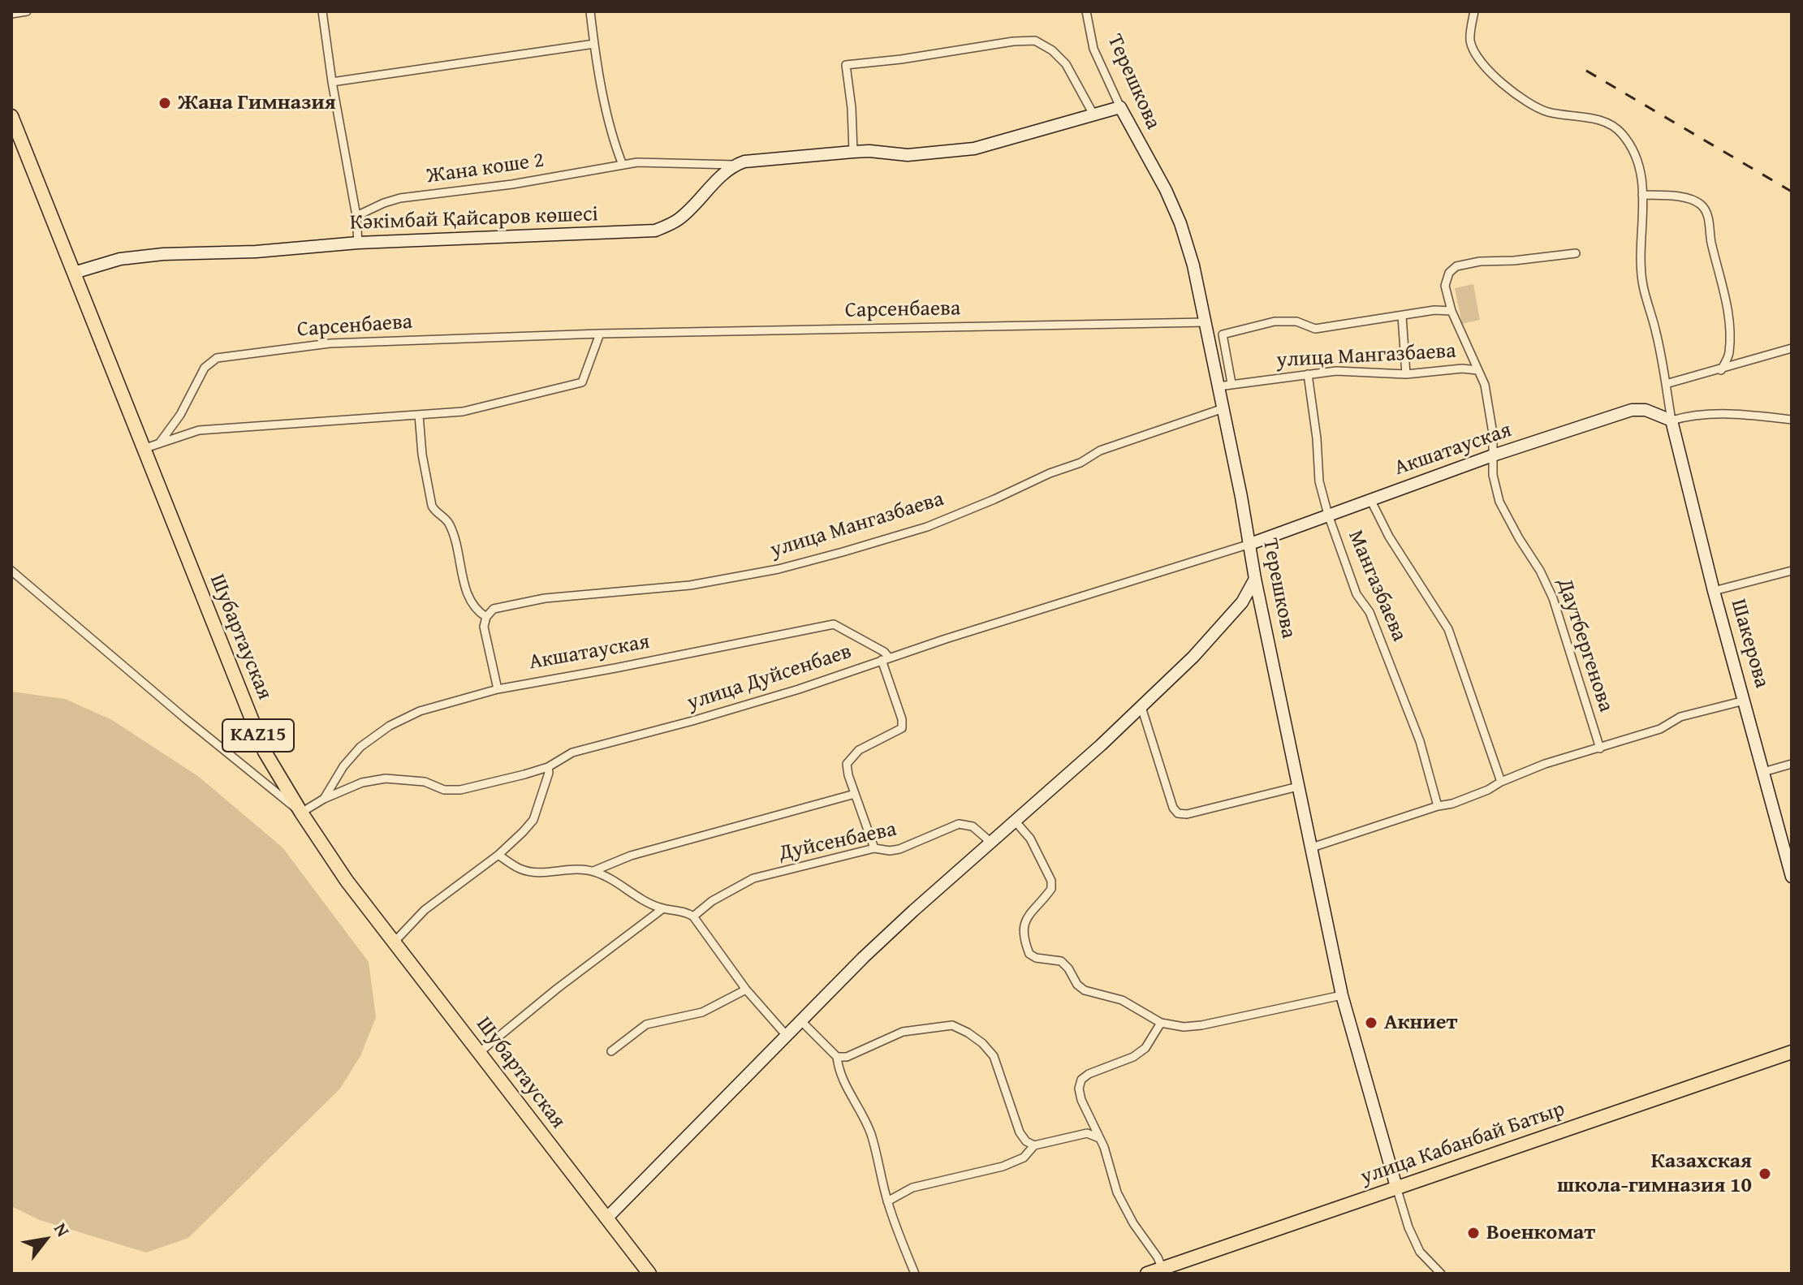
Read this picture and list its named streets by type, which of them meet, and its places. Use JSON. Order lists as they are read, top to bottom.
{
  "streets": {
    "main road": ["Шубартауская", "KAZ15", "улица Кабанбай Батыр"],
    "street": [
      "Терешкова",
      "Жана коше 2",
      "Кәкімбай Қайсаров көшесі",
      "Сарсенбаева",
      "улица Мангазбаева",
      "Акшатауская",
      "Мангазбаева",
      "Шакерова",
      "Даутбергенова",
      "улица Дуйсенбаев",
      "Дуйсенбаева"
    ]
  },
  "crossings": [
    ["Терешкова", "Сарсенбаева"],
    ["Терешкова", "улица Мангазбаева"],
    ["Терешкова", "Акшатауская"],
    ["Терешкова", "улица Дуйсенбаев"],
    ["Терешкова", "улица Кабанбай Батыр"],
    ["Жана коше 2", "Кәкімбай Қайсаров көшесі"],
    ["Кәкімбай Қайсаров көшесі", "Шубартауская"],
    ["улица Мангазбаева", "Мангазбаева"],
    ["улица Мангазбаева", "Даутбергенова"],
    ["Акшатауская", "Мангазбаева"],
    ["Акшатауская", "Шакерова"],
    ["Акшатауская", "Даутбергенова"],
    ["Акшатауская", "улица Дуйсенбаев"],
    ["Шубартауская", "улица Дуйсенбаев"]
  ],
  "places": [
    "Жана Гимназия",
    "Акниет",
    "Казахская школа-гимназия 10",
    "Военкомат"
  ],
  "north": "top right"
}
